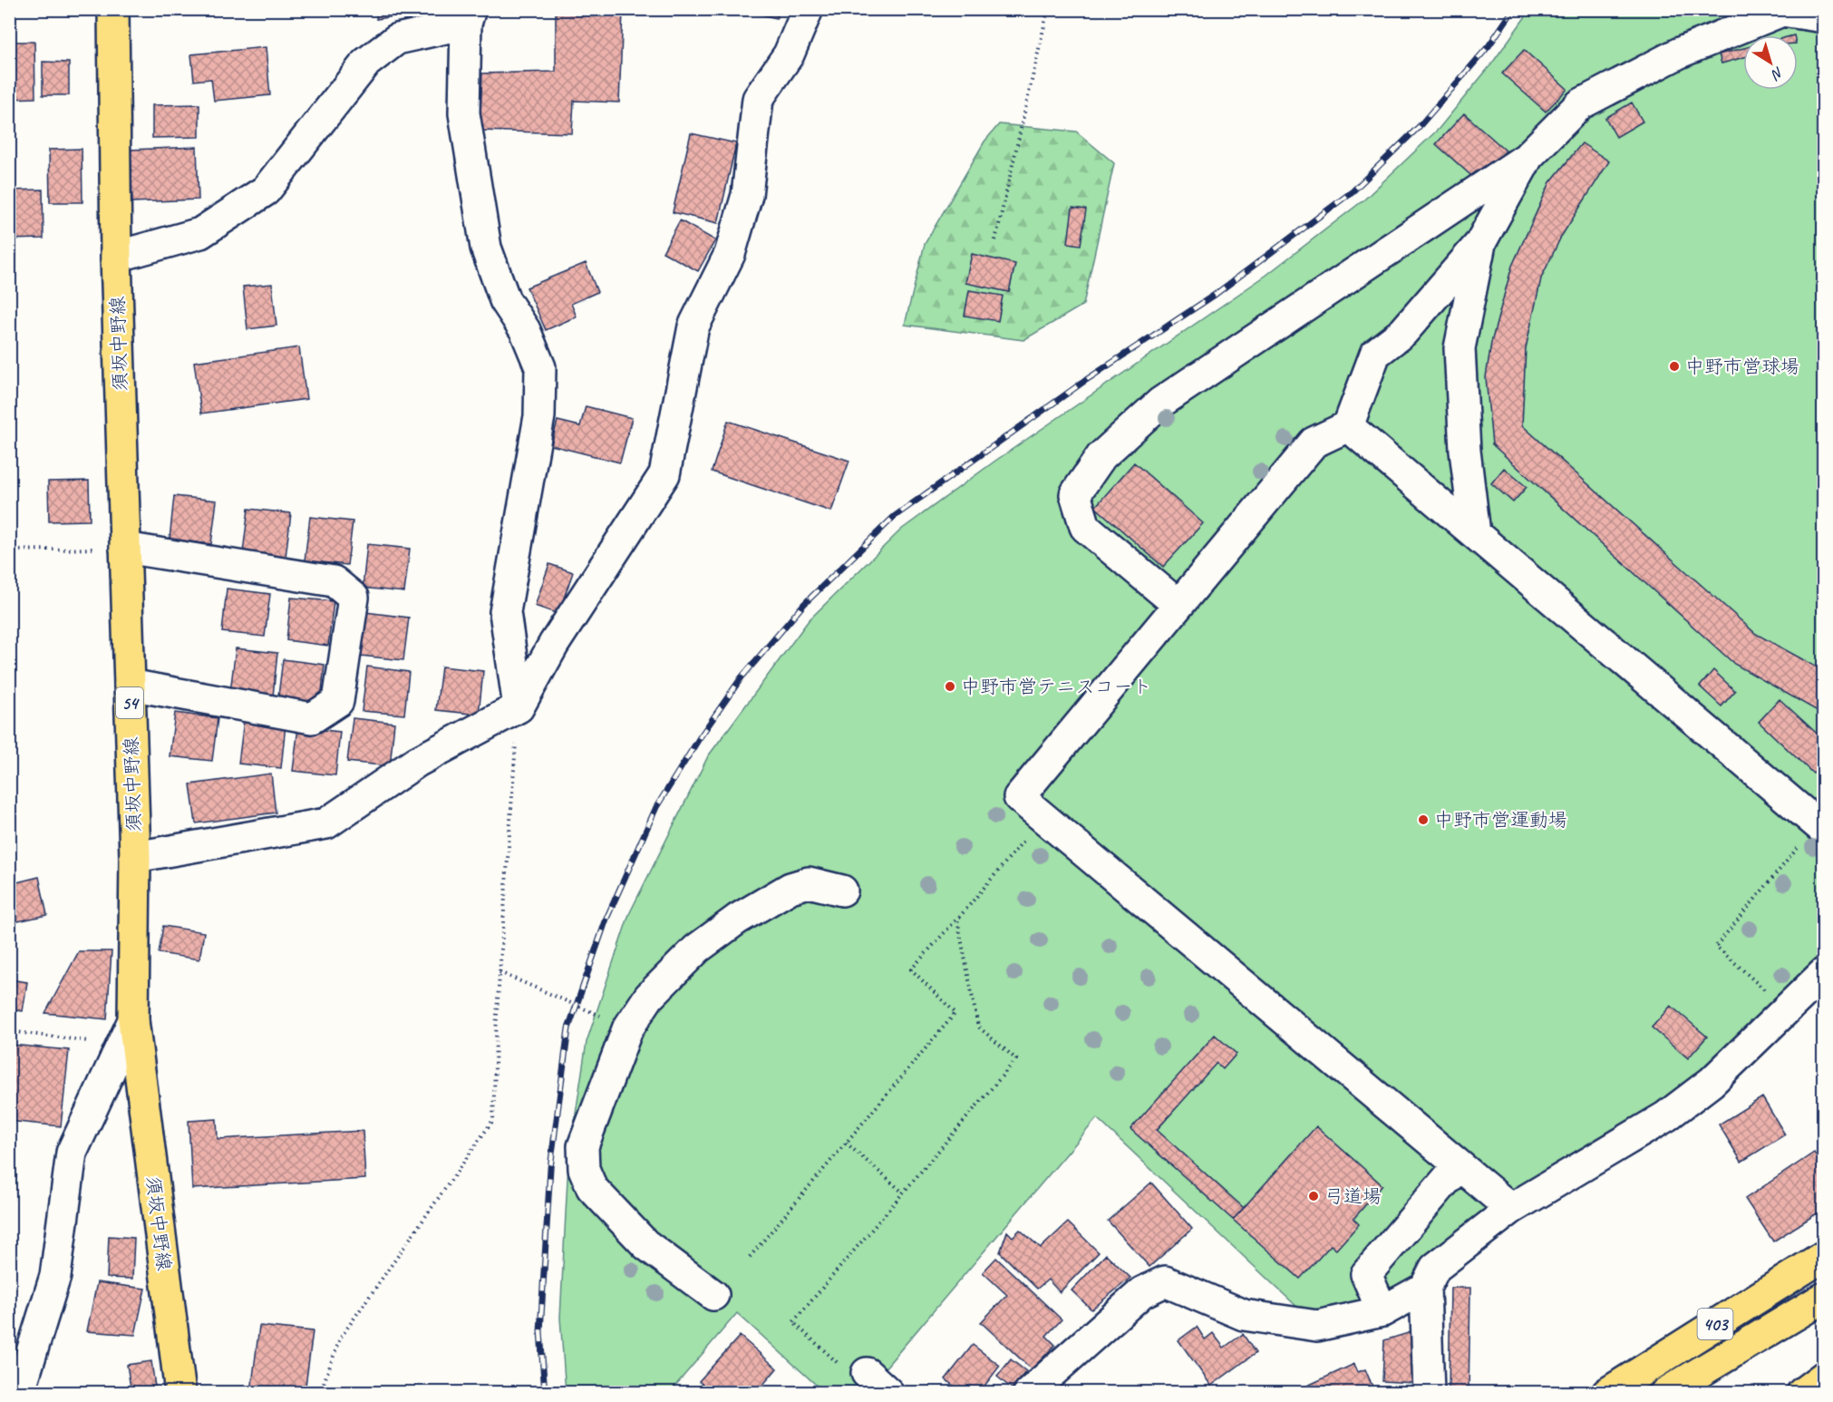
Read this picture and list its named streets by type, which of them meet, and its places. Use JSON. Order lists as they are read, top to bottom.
{
  "streets": {
    "main road": ["須坂中野線", "54", "403"]
  },
  "places": [
    "中野市営球場",
    "中野市営テニスコート",
    "中野市営運動場",
    "弓道場"
  ],
  "north": "bottom right"
}
